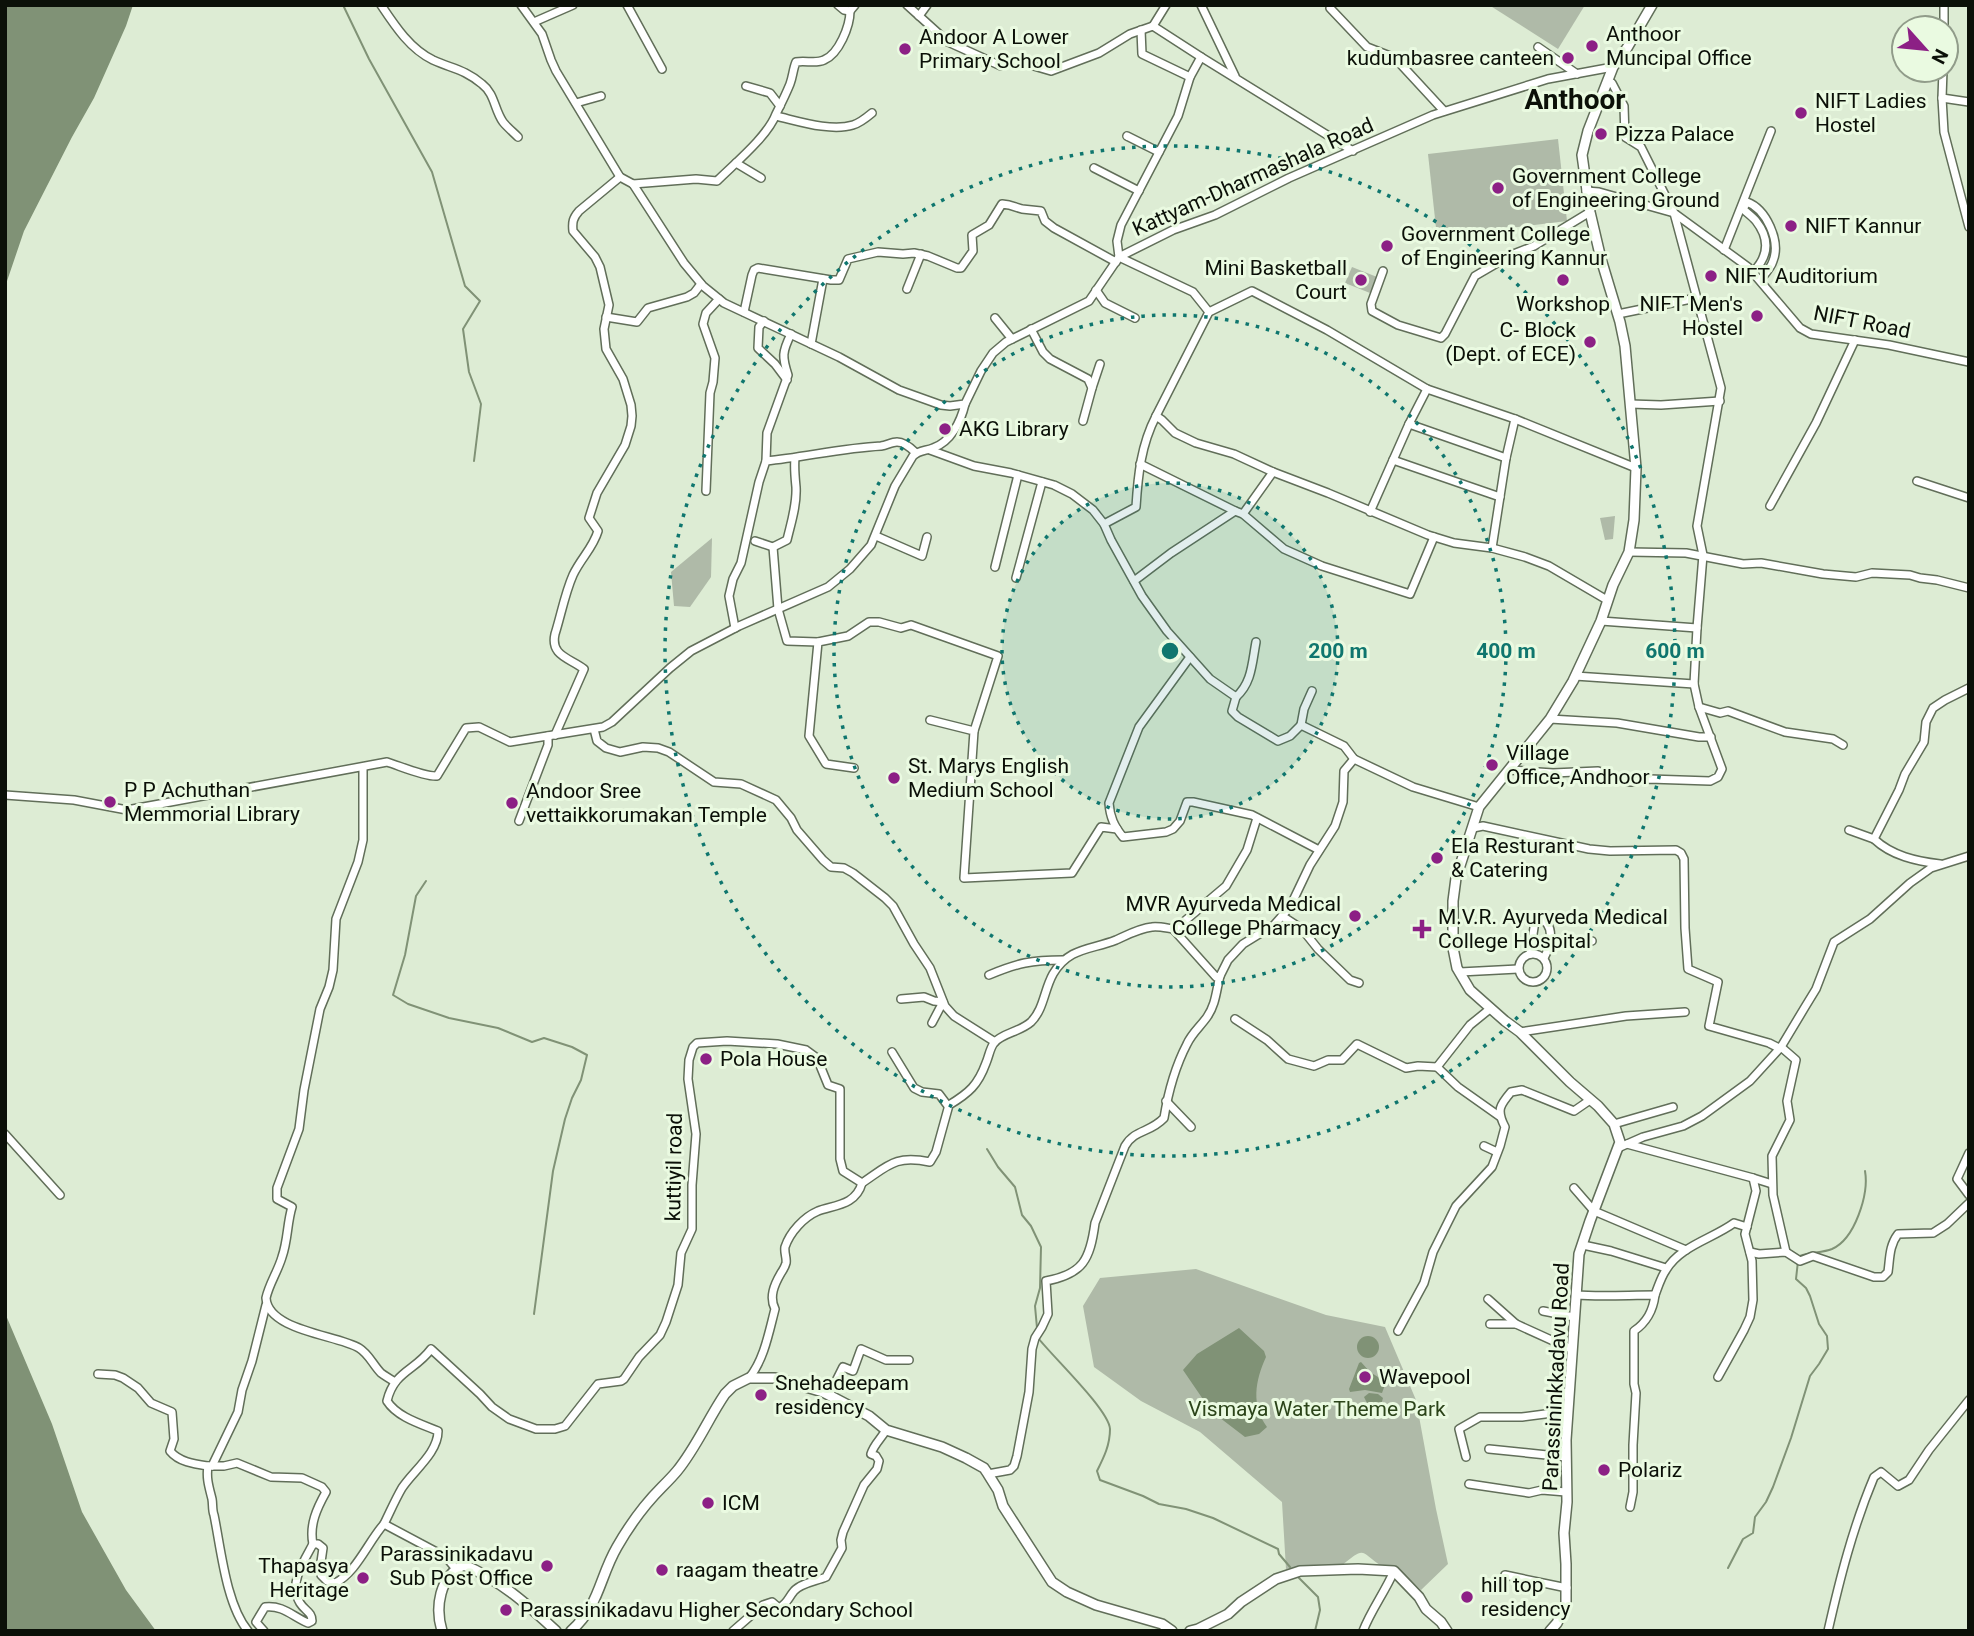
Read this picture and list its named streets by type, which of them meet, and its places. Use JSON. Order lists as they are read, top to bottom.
{
  "streets": {
    "main road": ["Parassininkkadavu Road"],
    "street": ["Kattyam-Dharmashala Road", "NIFT Road", "kuttiyil road"]
  },
  "districts": ["Anthoor"],
  "parks": ["Vismaya Water Theme Park"],
  "places": {
    "other": [
      "Anthoor Muncipal Office",
      "Andoor A Lower Primary School",
      "kudumbasree canteen",
      "NIFT Ladies Hostel",
      "Pizza Palace",
      "Government College of Engineering Ground",
      "NIFT Kannur",
      "Government College of Engineering Kannur",
      "NIFT Auditorium",
      "Mini Basketball Court",
      "Workshop",
      "NIFT Men's Hostel",
      "C- Block (Dept. of ECE)",
      "AKG Library",
      "Village Office, Andhoor",
      "St. Marys English Medium School",
      "P P Achuthan Memmorial Library",
      "Andoor Sree vettaikkorumakan Temple",
      "Ela Resturant & Catering",
      "MVR Ayurveda Medical College Pharmacy",
      "Pola House",
      "Wavepool",
      "Snehadeepam residency",
      "Polariz",
      "ICM",
      "Parassinikadavu Sub Post Office",
      "raagam theatre",
      "Thapasya Heritage",
      "hill top residency",
      "Parassinikadavu Higher Secondary School"
    ],
    "health": ["M.V.R. Ayurveda Medical College Hospital"]
  },
  "north": "bottom right",
  "rings": ["200 m", "400 m", "600 m"]
}
